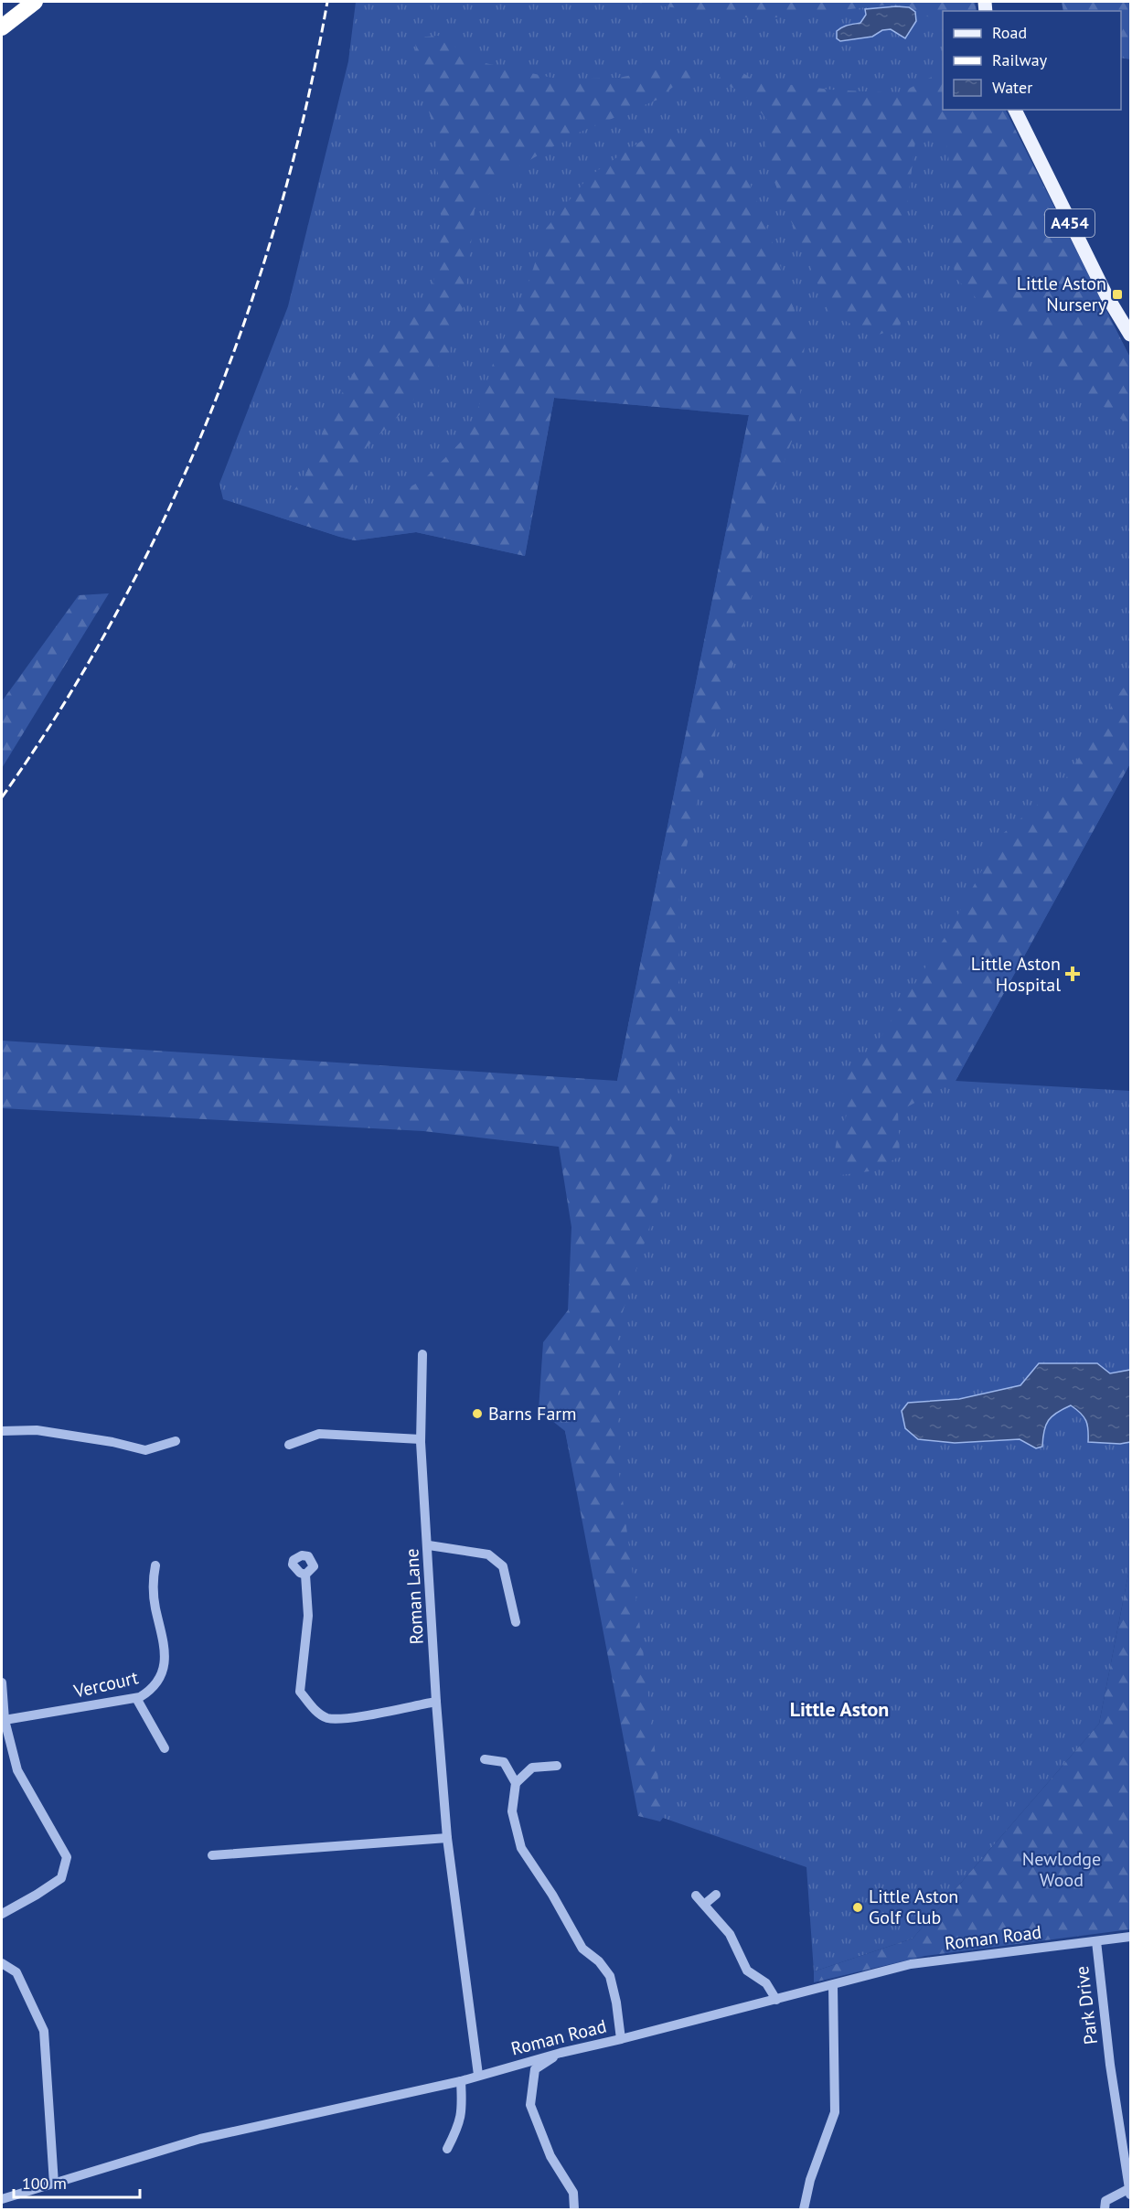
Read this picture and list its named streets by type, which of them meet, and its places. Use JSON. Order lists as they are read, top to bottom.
{
  "streets": {
    "main road": ["A454"],
    "street": [
      "Roman Lane",
      "Vercourt",
      "Roman Road",
      "Park Drive"
    ]
  },
  "crossings": [
    ["Roman Lane", "Roman Road"],
    ["Roman Road", "Park Drive"]
  ],
  "districts": ["Little Aston"],
  "parks": ["Newlodge Wood"],
  "places": {
    "transit": ["Little Aston Nursery"],
    "health": ["Little Aston Hospital"],
    "other": ["Barns Farm", "Little Aston Golf Club"]
  },
  "legend": ["Road", "Railway", "Water"],
  "scale_bar": "100 m"
}
